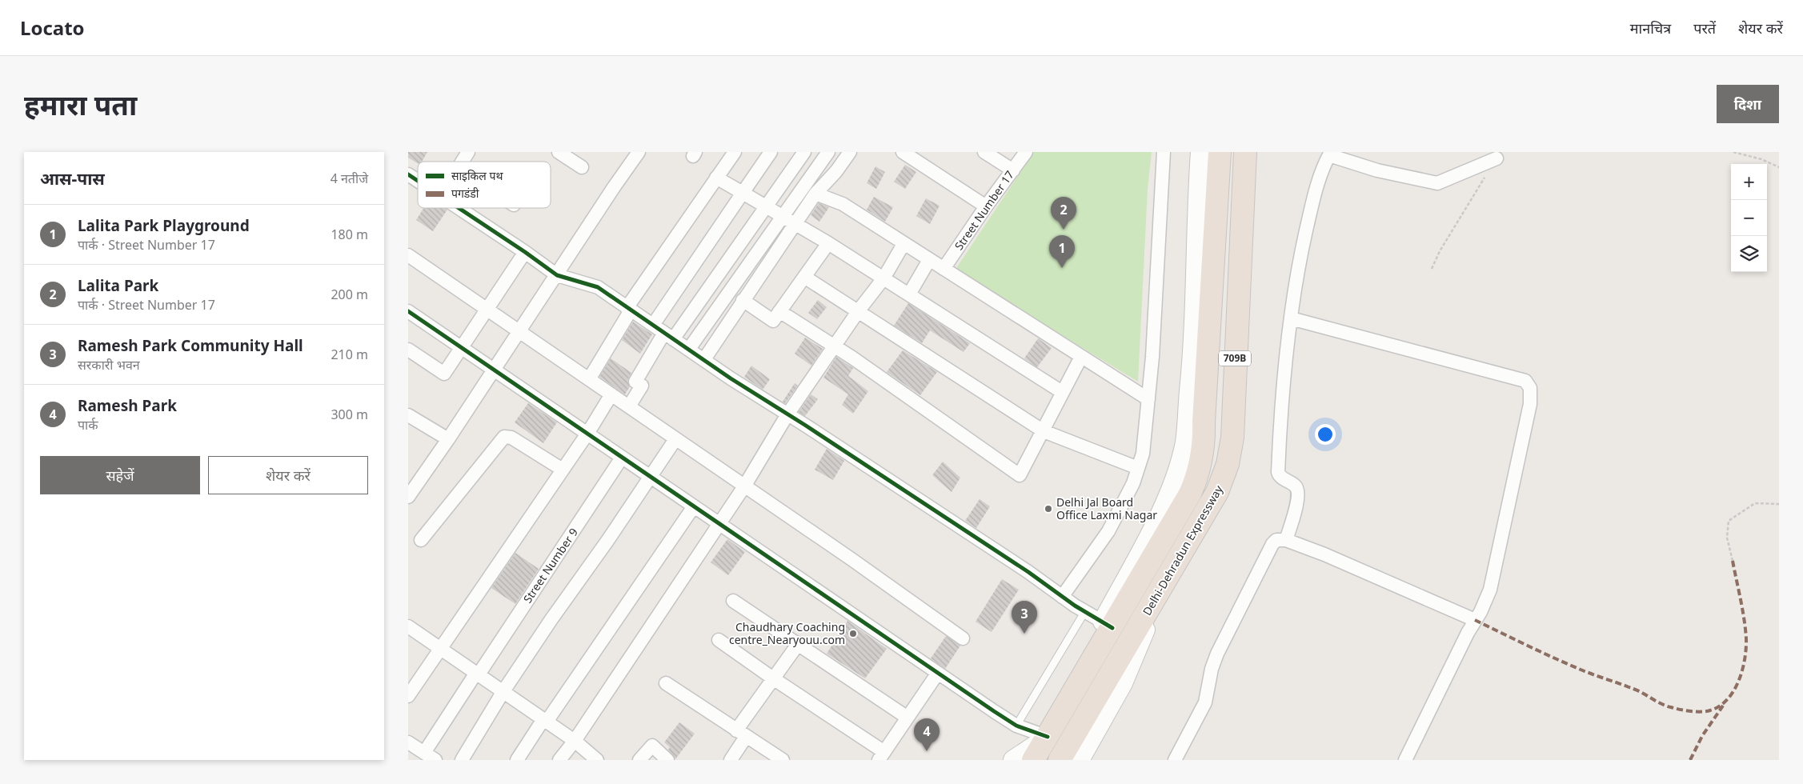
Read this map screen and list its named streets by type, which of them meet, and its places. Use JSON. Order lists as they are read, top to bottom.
{
  "streets": {
    "highway": ["709B", "Delhi-Dehradun Expressway"],
    "street": ["Street Number 17", "Street Number 9"]
  },
  "places": ["Delhi Jal Board Office Laxmi Nagar", "Chaudhary Coaching centre_Nearyouu.com"],
  "legend": ["साइकिल पथ", "पगडंडी"],
  "page": {
    "header": "Locato",
    "nav": ["मानचित्र", "परतें", "शेयर करें"],
    "buttons": [
      "दिशा",
      ["सहेजें", "शेयर करें"]
    ],
    "title": "हमारा पता",
    "heading": ["आस-पास", "4 नतीजे"],
    "map_buttons": ["+", "−"],
    "pins": [
      "2",
      "1",
      "3",
      "4"
    ],
    "list": [
      {
        "mark": "1",
        "name": "Lalita Park Playground",
        "note": "पार्क · Street Number 17",
        "value": "180 m"
      },
      {
        "mark": "2",
        "name": "Lalita Park",
        "note": "पार्क · Street Number 17",
        "value": "200 m"
      },
      {
        "mark": "3",
        "name": "Ramesh Park Community Hall",
        "note": "सरकारी भवन",
        "value": "210 m"
      },
      {
        "mark": "4",
        "name": "Ramesh Park",
        "note": "पार्क",
        "value": "300 m"
      }
    ]
  }
}
